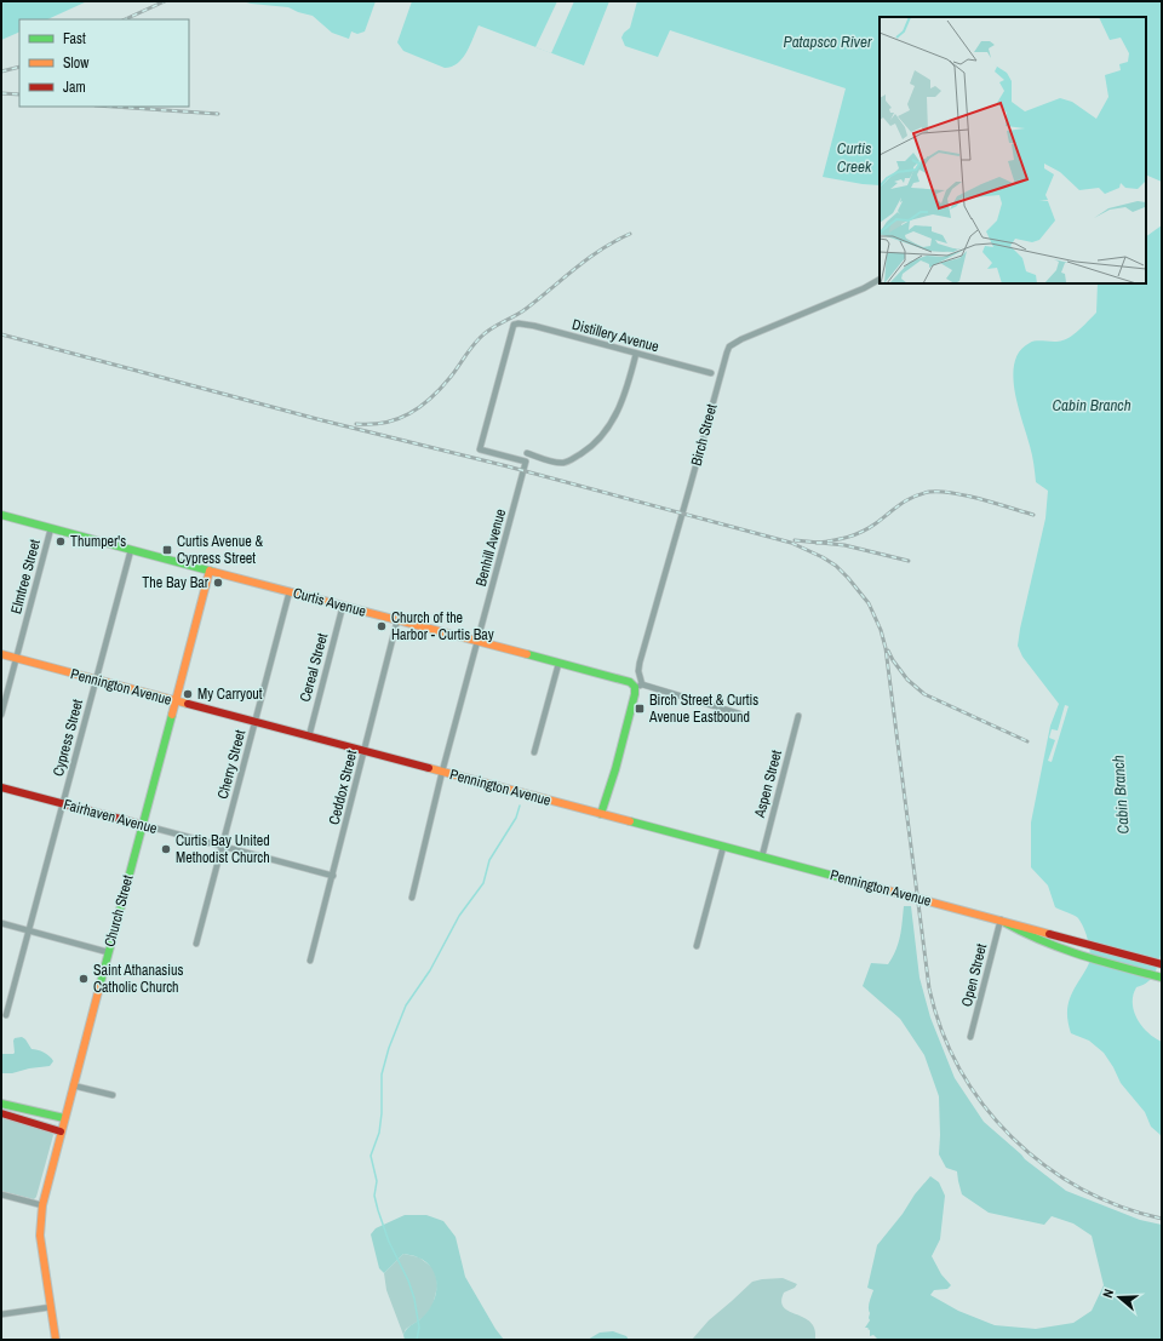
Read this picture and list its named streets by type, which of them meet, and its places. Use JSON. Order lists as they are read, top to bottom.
{
  "streets": {
    "main road": [
      "Birch Street",
      "Curtis Avenue",
      "Pennington Avenue",
      "Fairhaven Avenue",
      "Church Street"
    ],
    "street": [
      "Distillery Avenue",
      "Benhill Avenue",
      "Elmtree Street",
      "Cereal Street",
      "Cypress Street",
      "Cherry Street",
      "Aspen Street",
      "Ceddox Street",
      "Open Street"
    ]
  },
  "crossings": [
    ["Distillery Avenue", "Benhill Avenue"],
    ["Birch Street", "Curtis Avenue"],
    ["Birch Street", "Pennington Avenue"],
    ["Benhill Avenue", "Curtis Avenue"],
    ["Benhill Avenue", "Pennington Avenue"],
    ["Elmtree Street", "Curtis Avenue"],
    ["Elmtree Street", "Pennington Avenue"],
    ["Curtis Avenue", "Cereal Street"],
    ["Curtis Avenue", "Cypress Street"],
    ["Curtis Avenue", "Cherry Street"],
    ["Curtis Avenue", "Ceddox Street"],
    ["Curtis Avenue", "Church Street"],
    ["Cereal Street", "Pennington Avenue"],
    ["Pennington Avenue", "Cypress Street"],
    ["Pennington Avenue", "Cherry Street"],
    ["Pennington Avenue", "Aspen Street"],
    ["Pennington Avenue", "Ceddox Street"],
    ["Pennington Avenue", "Church Street"],
    ["Pennington Avenue", "Open Street"],
    ["Cypress Street", "Fairhaven Avenue"],
    ["Cherry Street", "Fairhaven Avenue"],
    ["Ceddox Street", "Fairhaven Avenue"],
    ["Fairhaven Avenue", "Church Street"]
  ],
  "water": ["Patapsco River", "Curtis Creek", "Cabin Branch"],
  "places": {
    "other": [
      "Thumper's",
      "The Bay Bar",
      "Church of the Harbor - Curtis Bay",
      "My Carryout",
      "Curtis Bay United Methodist Church",
      "Saint Athanasius Catholic Church"
    ],
    "transit": ["Curtis Avenue & Cypress Street", "Birch Street & Curtis Avenue Eastbound"]
  },
  "legend": ["Fast", "Slow", "Jam"],
  "north": "left"
}
